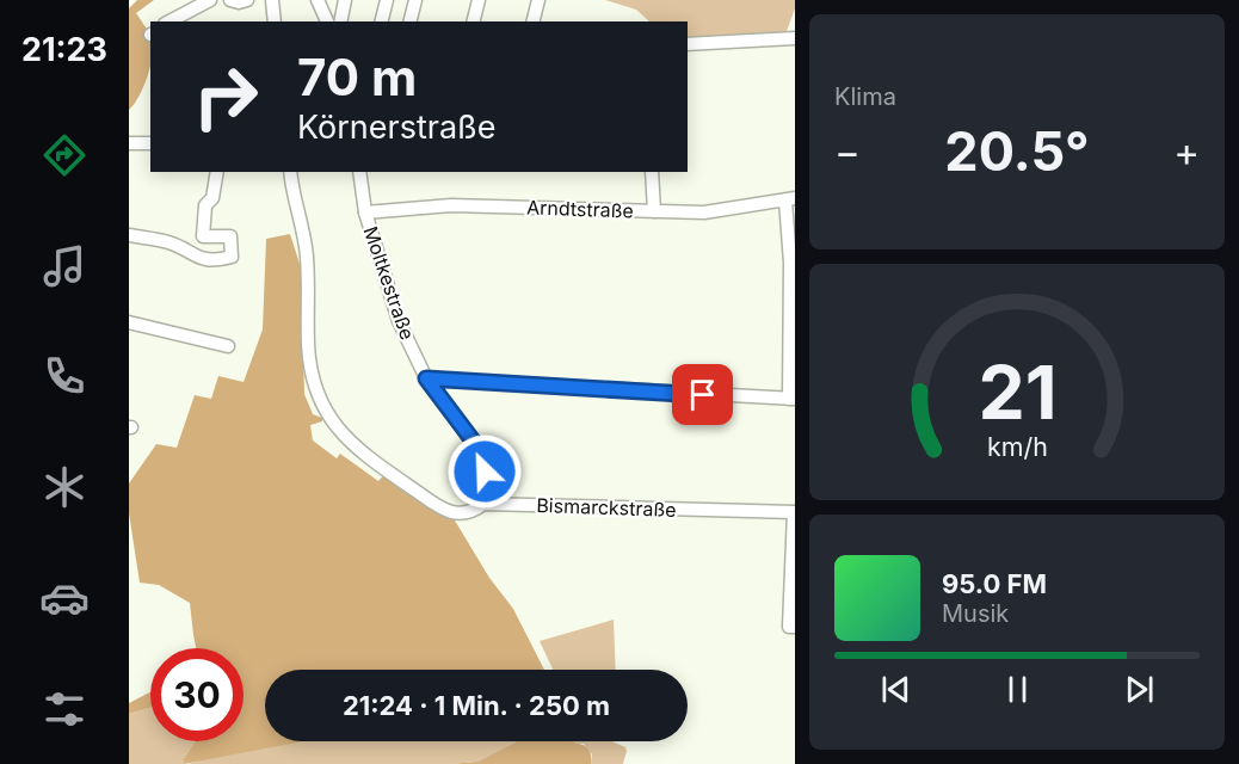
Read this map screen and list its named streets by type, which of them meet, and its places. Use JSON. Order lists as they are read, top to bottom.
{
  "streets": {
    "street": ["Arndtstraße", "Moltkestraße", "Bismarckstraße"]
  },
  "crossings": [
    ["Arndtstraße", "Moltkestraße"],
    ["Moltkestraße", "Bismarckstraße"]
  ],
  "page": {
    "tabs": "21:23",
    "tile": "Klima",
    "turn": ["70 m", "Körnerstraße"],
    "heat": ["−", "20.5°", "+"],
    "song": ["95.0 FM", "Musik"],
    "limit": "30",
    "trip": "21:24 · 1 Min. · 250 m",
    "gauge": ["21", "km/h"]
  }
}
